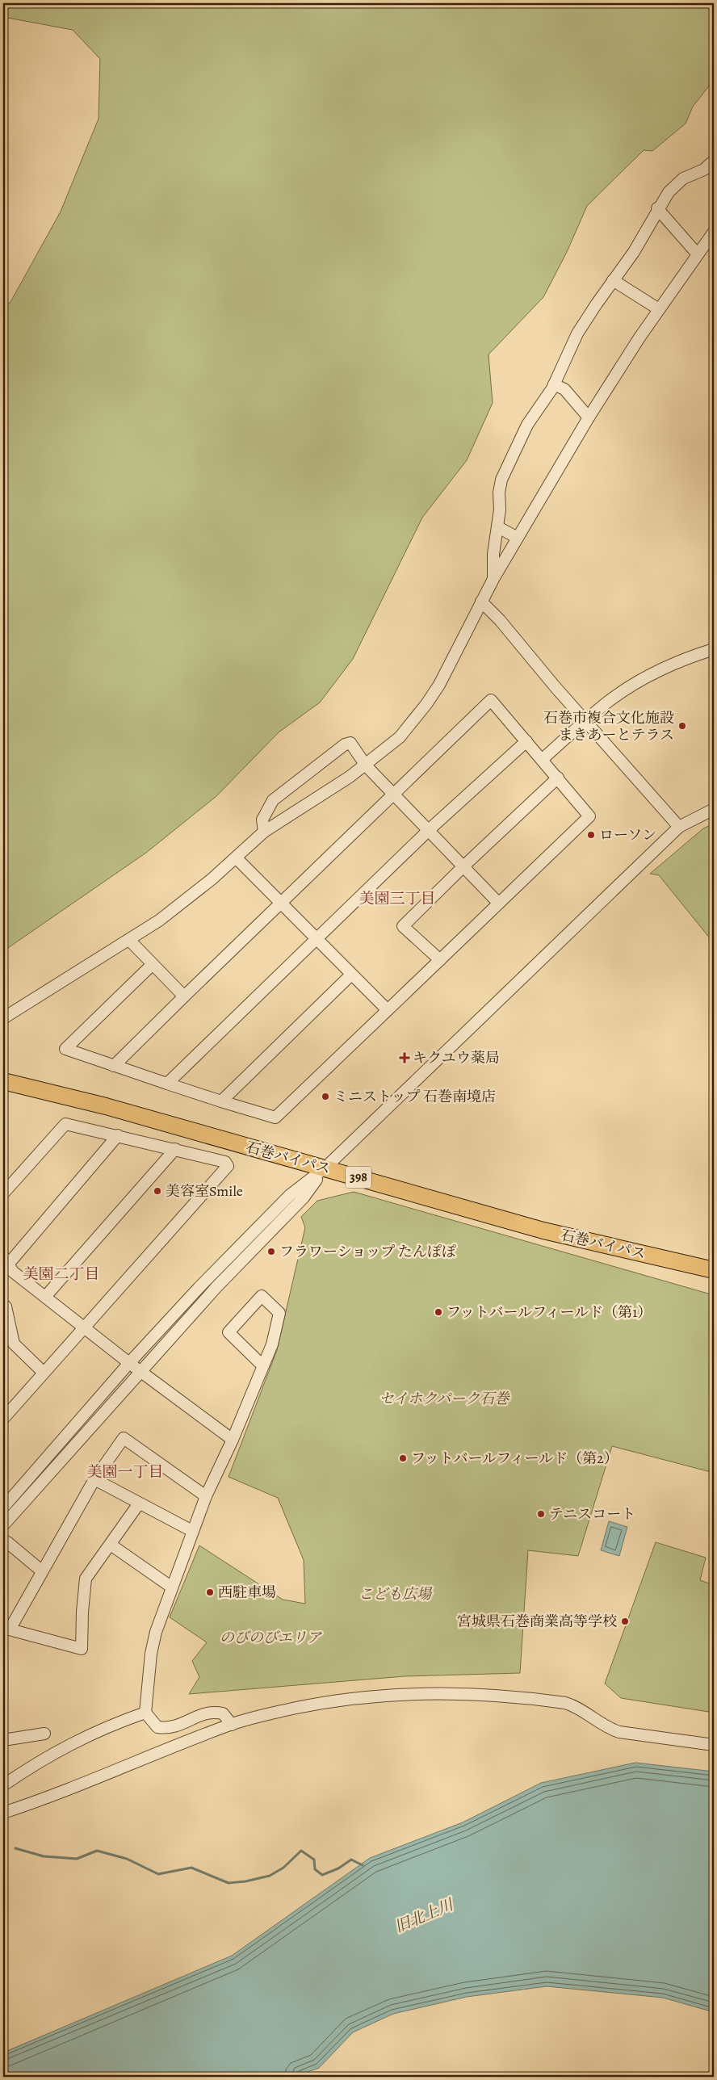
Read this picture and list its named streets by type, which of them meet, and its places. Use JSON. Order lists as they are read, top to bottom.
{
  "streets": {
    "highway": ["石巻バイパス", "398"]
  },
  "districts": ["美園三丁目", "美園二丁目", "美園一丁目"],
  "water": ["旧北上川"],
  "parks": ["セイホクパーク石巻", "こども広場", "のびのびエリア"],
  "places": {
    "other": [
      "石巻市複合文化施設 まきあーとテラス",
      "ローソン",
      "ミニストップ 石巻南境店",
      "美容室Smile",
      "フラワーショップ たんぽぽ",
      "フットバールフィールド（第1）",
      "フットバールフィールド（第2）",
      "テニスコート",
      "西駐車場",
      "宮城県石巻商業高等学校"
    ],
    "health": ["キクユウ薬局"]
  }
}
